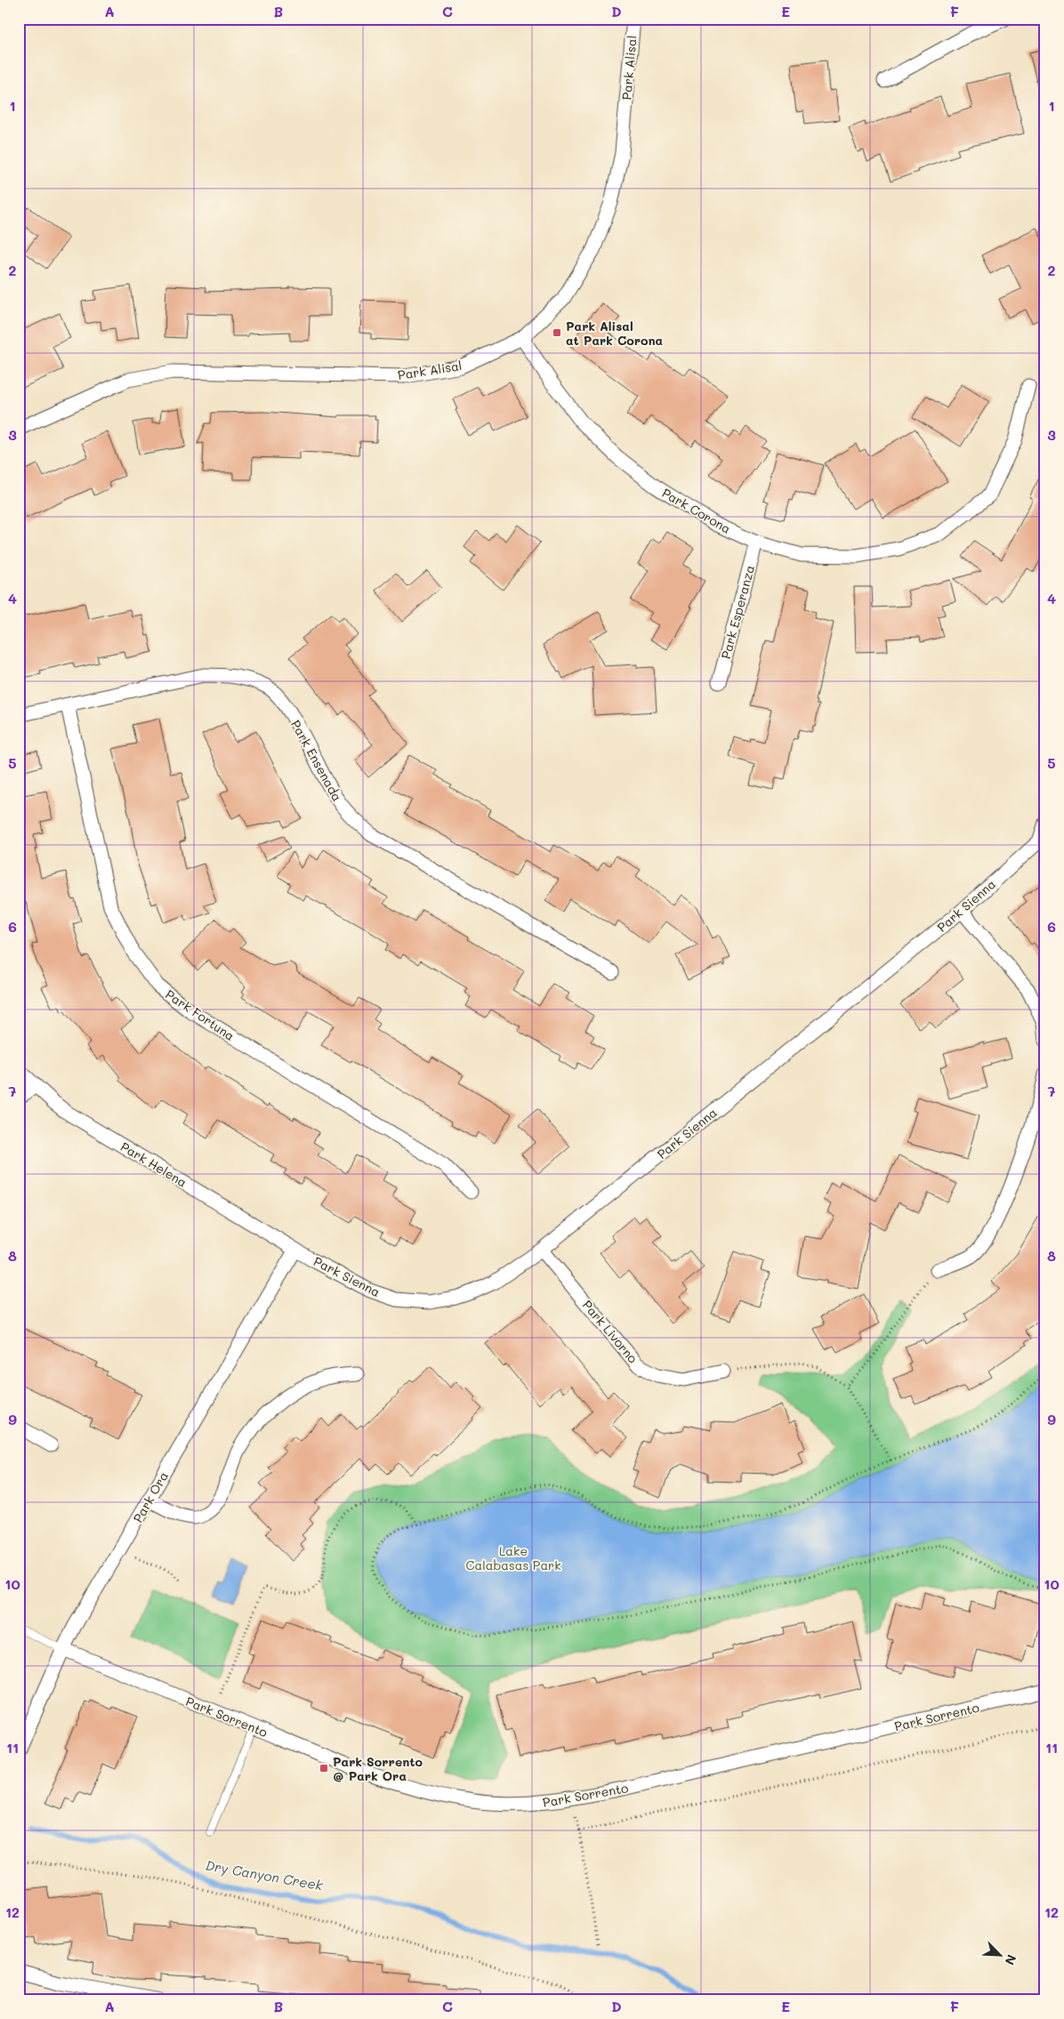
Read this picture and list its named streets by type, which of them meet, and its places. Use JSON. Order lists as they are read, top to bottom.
{
  "streets": {
    "street": [
      "Park Alisal",
      "Park Corona",
      "Park Esperanza",
      "Park Ensenada",
      "Park Sienna",
      "Park Fortuna",
      "Park Helena",
      "Park Livorno",
      "Park Ora",
      "Park Sorrento"
    ]
  },
  "crossings": [
    ["Park Alisal", "Park Corona"],
    ["Park Corona", "Park Esperanza"],
    ["Park Ensenada", "Park Fortuna"],
    ["Park Sienna", "Park Helena"],
    ["Park Sienna", "Park Livorno"],
    ["Park Sienna", "Park Ora"],
    ["Park Helena", "Park Ora"],
    ["Park Ora", "Park Sorrento"]
  ],
  "water": ["Dry Canyon Creek"],
  "parks": ["Lake Calabasas Park"],
  "places": {
    "transit": ["Park Alisal at Park Corona", "Park Sorrento @ Park Ora"]
  },
  "north": "bottom right",
  "grid": {
    "columns": [
      "A",
      "B",
      "C",
      "D",
      "E",
      "F"
    ],
    "rows": [
      "1",
      "2",
      "3",
      "4",
      "5",
      "6",
      "7",
      "8",
      "9",
      "10",
      "11",
      "12"
    ]
  }
}
